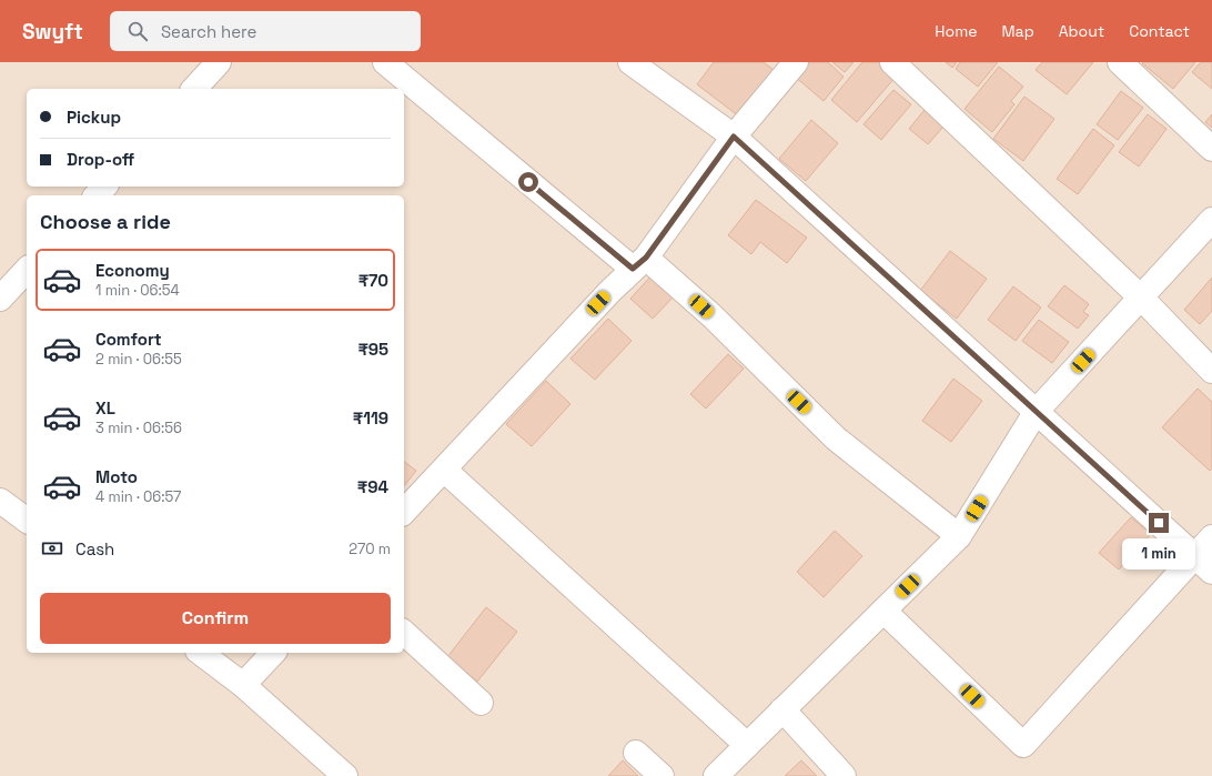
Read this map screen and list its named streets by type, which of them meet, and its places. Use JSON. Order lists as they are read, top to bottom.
{
  "page": {
    "header": "Swyft",
    "search": "Search here",
    "nav": [
      "Home",
      "Map",
      "About",
      "Contact"
    ],
    "banner": ["Pickup", "Drop-off"],
    "heading": "Choose a ride",
    "list": [
      {
        "name": "Economy",
        "note": "1 min · 06:54",
        "value": "₹70"
      },
      {
        "name": "Comfort",
        "note": "2 min · 06:55",
        "value": "₹95"
      },
      {
        "name": "XL",
        "note": "3 min · 06:56",
        "value": "₹119"
      },
      {
        "name": "Moto",
        "note": "4 min · 06:57",
        "value": "₹94"
      }
    ],
    "pay": ["Cash", "270 m"],
    "bubble": "1 min",
    "buttons": "Confirm"
  }
}
